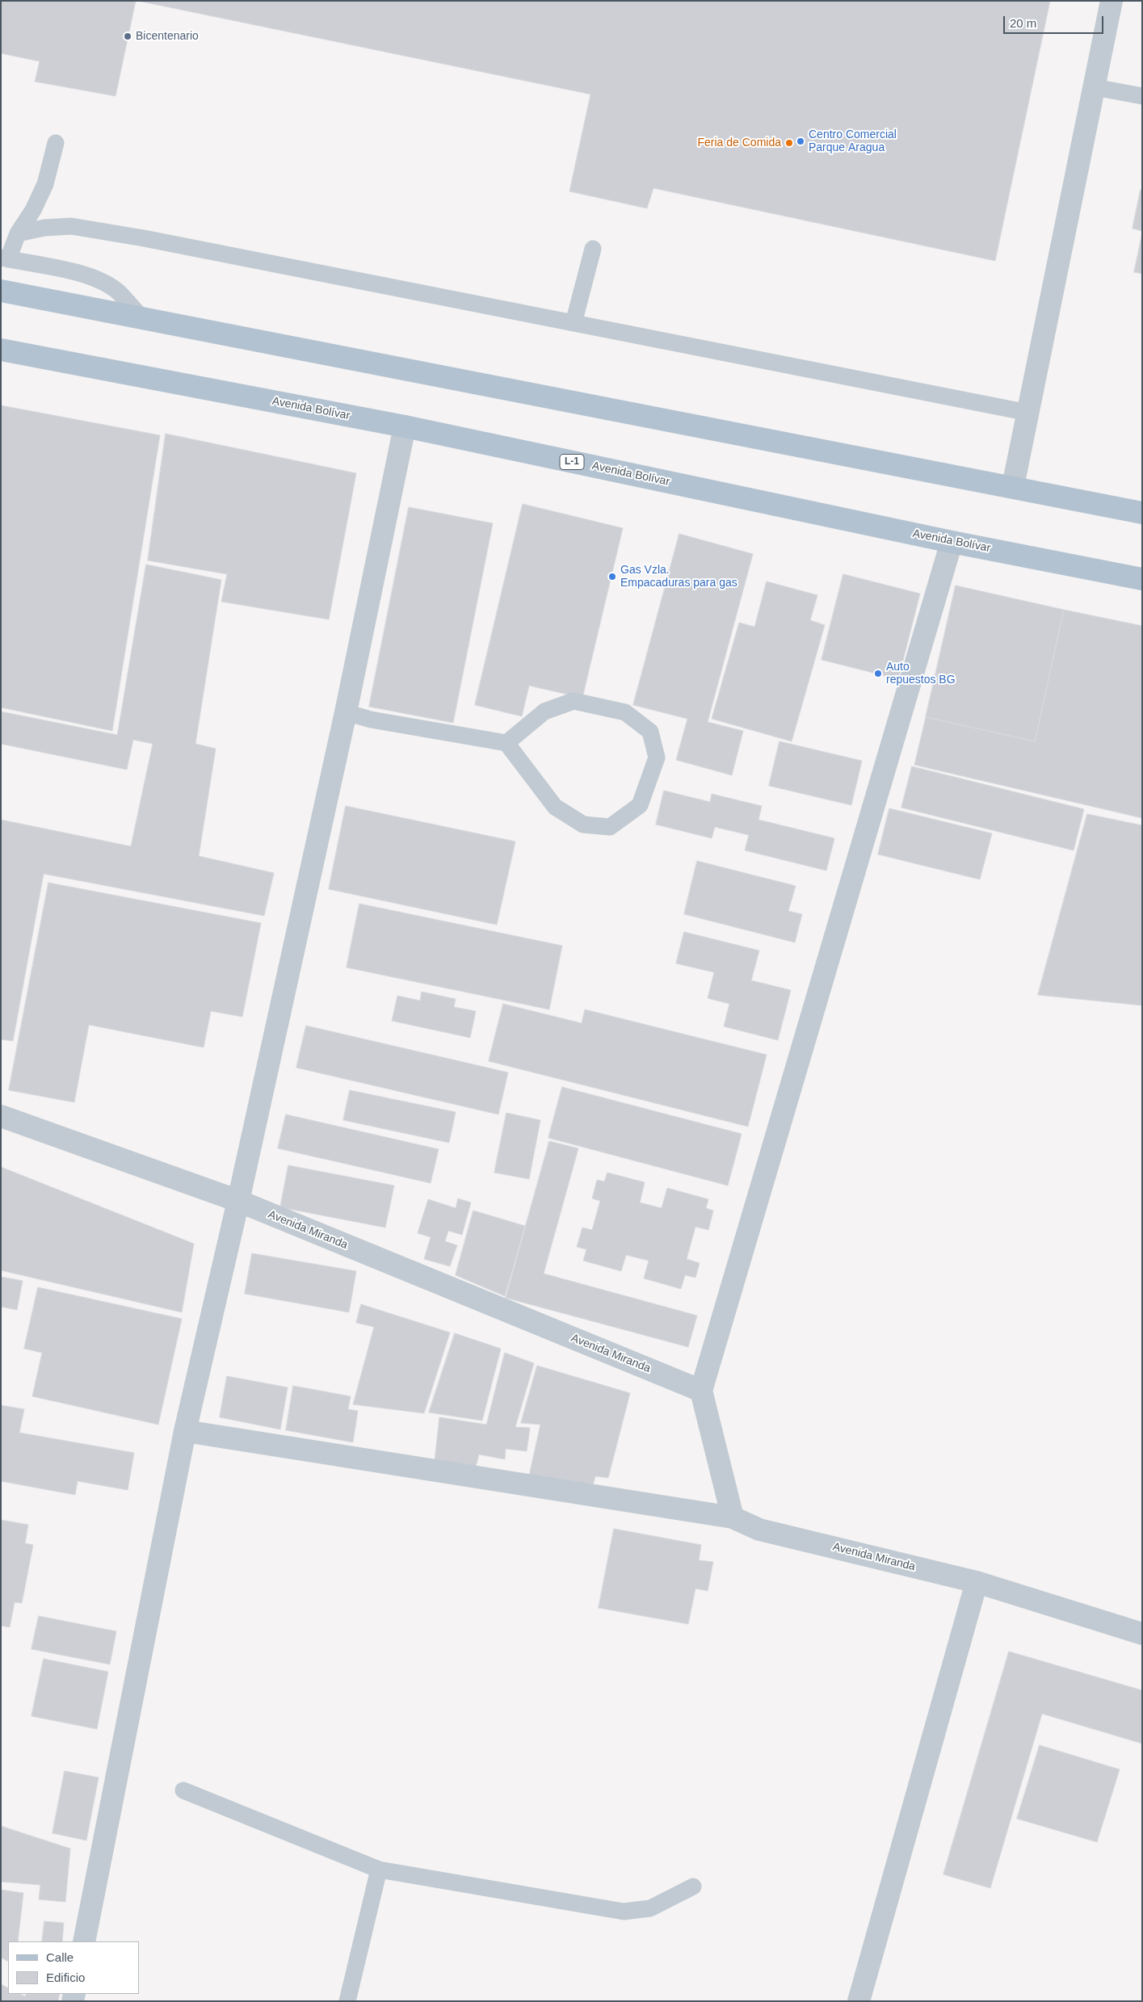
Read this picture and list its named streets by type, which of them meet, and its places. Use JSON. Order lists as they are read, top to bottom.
{
  "streets": {
    "main road": ["Avenida Bolívar", "L-1"],
    "street": ["Avenida Miranda"]
  },
  "places": [
    "Bicentenario",
    "Centro Comercial Parque Aragua",
    "Feria de Comida",
    "Gas Vzla. Empacaduras para gas",
    "Auto repuestos BG"
  ],
  "legend": ["Calle", "Edificio"],
  "scale_bar": "20 m"
}
